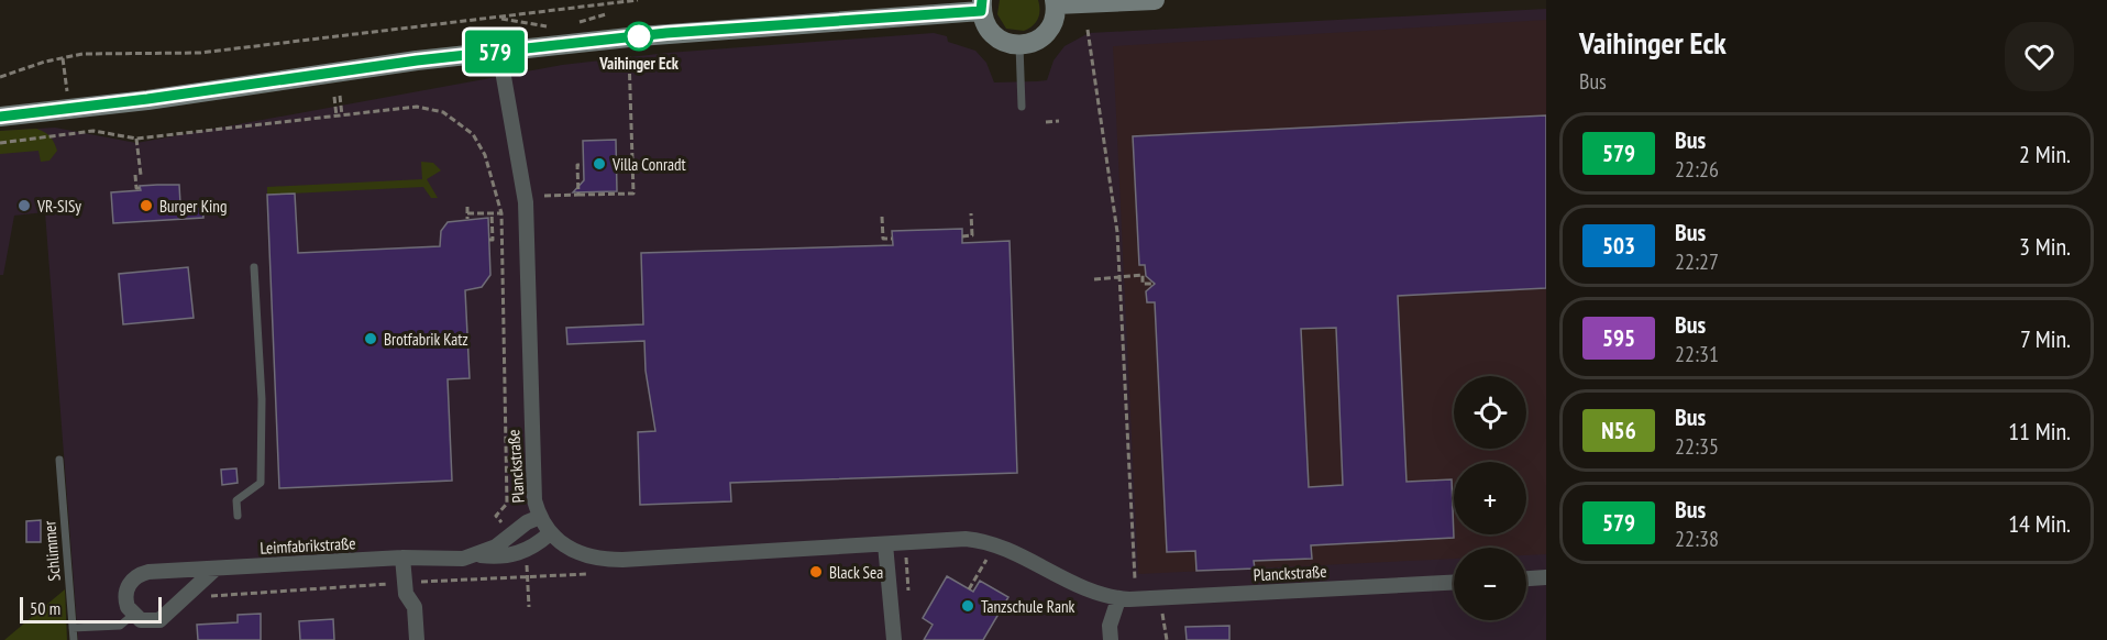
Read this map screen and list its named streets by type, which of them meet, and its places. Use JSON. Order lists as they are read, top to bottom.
{
  "streets": {
    "street": ["Planckstraße", "Leimfabrikstraße"],
    "lane": ["Schlimmer"]
  },
  "crossings": [
    ["Planckstraße", "Leimfabrikstraße"]
  ],
  "places": [
    "Vaihinger Eck",
    "Villa Conradt",
    "VR-SISy",
    "Burger King",
    "Brotfabrik Katz",
    "Black Sea",
    "Tanzschule Rank"
  ],
  "lines": ["bus line 579"],
  "scale_bar": "50 m",
  "page": {
    "on_map": "579",
    "heading": ["Vaihinger Eck", "Bus"],
    "list": [
      {
        "mark": "579",
        "name": "Bus",
        "note": "22:26",
        "value": "2 Min."
      },
      {
        "mark": "503",
        "name": "Bus",
        "note": "22:27",
        "value": "3 Min."
      },
      {
        "mark": "595",
        "name": "Bus",
        "note": "22:31",
        "value": "7 Min."
      },
      {
        "mark": "N56",
        "name": "Bus",
        "note": "22:35",
        "value": "11 Min."
      },
      {
        "mark": "579",
        "name": "Bus",
        "note": "22:38",
        "value": "14 Min."
      }
    ],
    "map_buttons": ["+", "−"],
    "scale": "50 m"
  }
}
